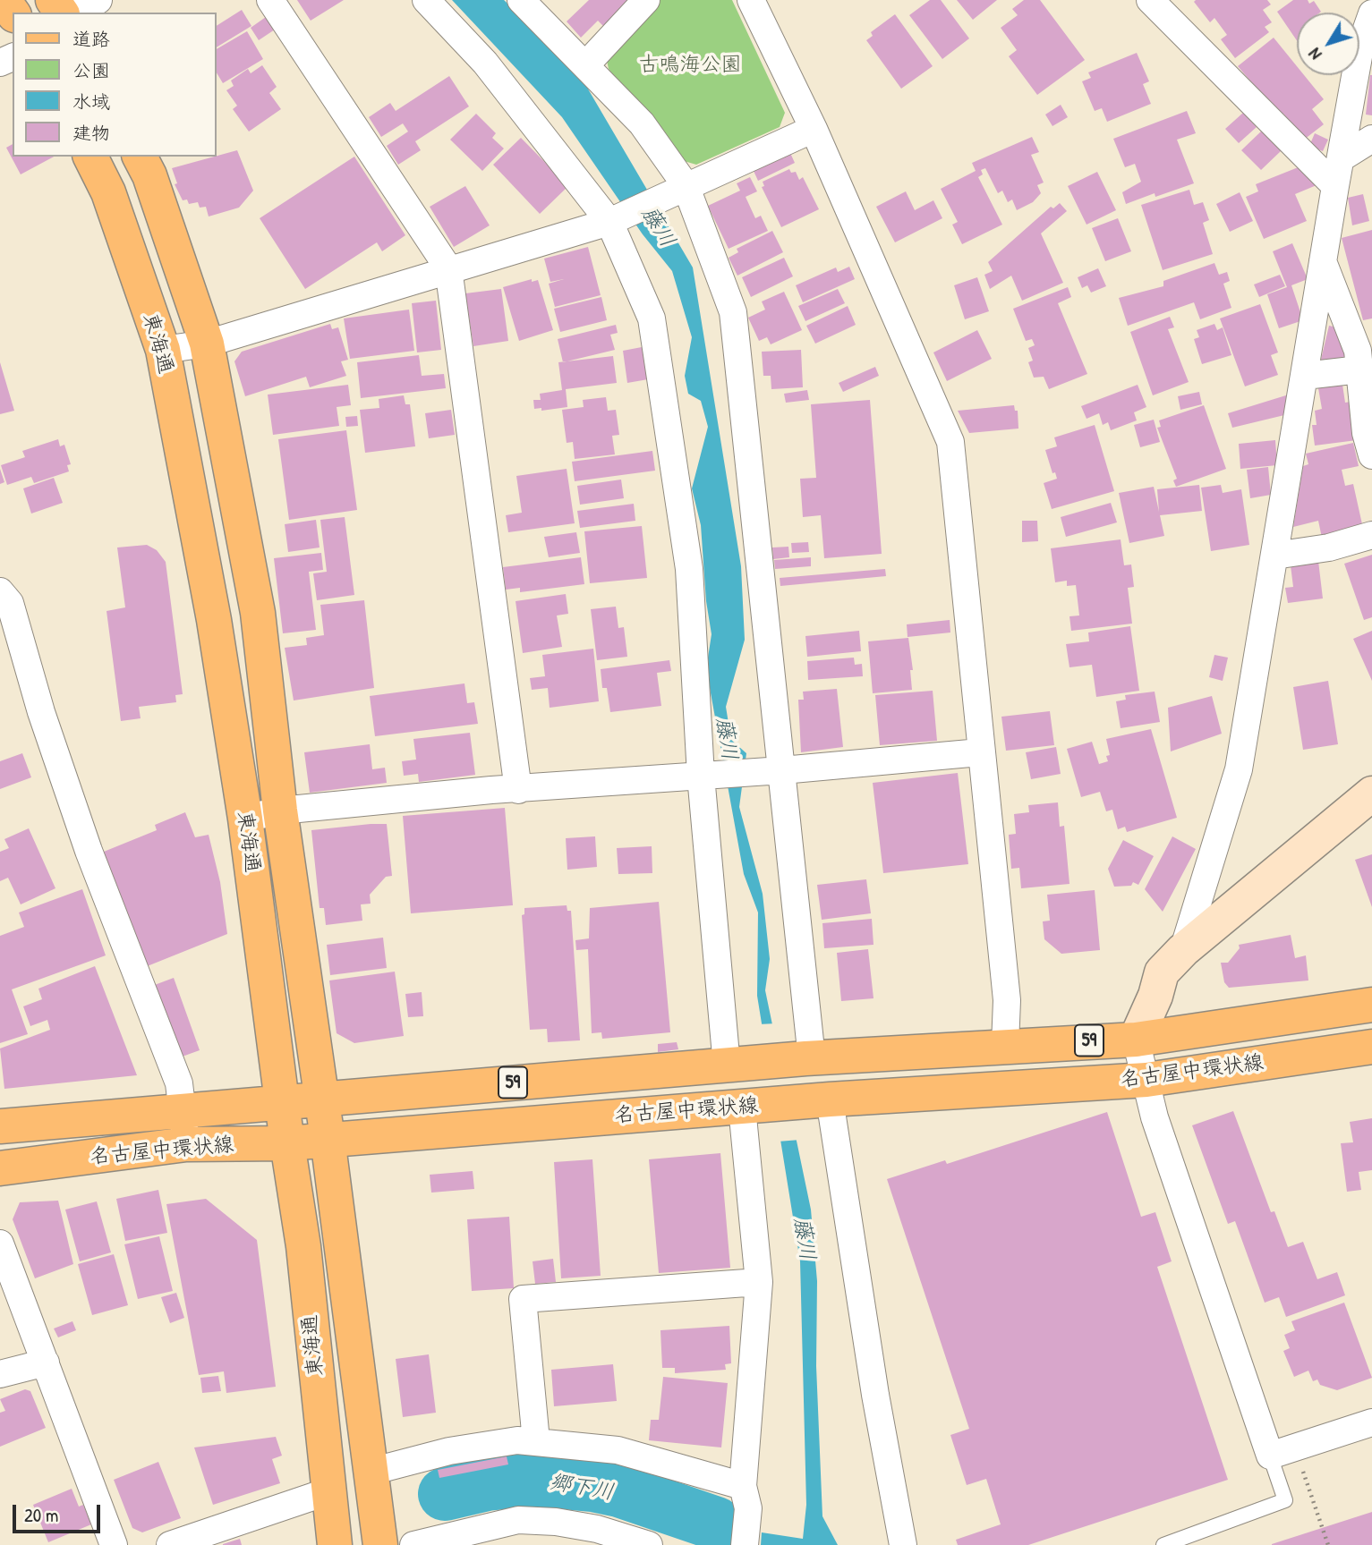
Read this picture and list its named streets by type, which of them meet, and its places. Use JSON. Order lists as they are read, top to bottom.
{
  "streets": {
    "main road": ["東海通", "59", "名古屋中環状線"]
  },
  "crossings": [
    ["東海通", "名古屋中環状線"]
  ],
  "water": ["藤川", "郷下川"],
  "parks": ["古鳴海公園"],
  "legend": [
    "道路",
    "公園",
    "水域",
    "建物"
  ],
  "scale_bar": "20 m",
  "north": "bottom left"
}
